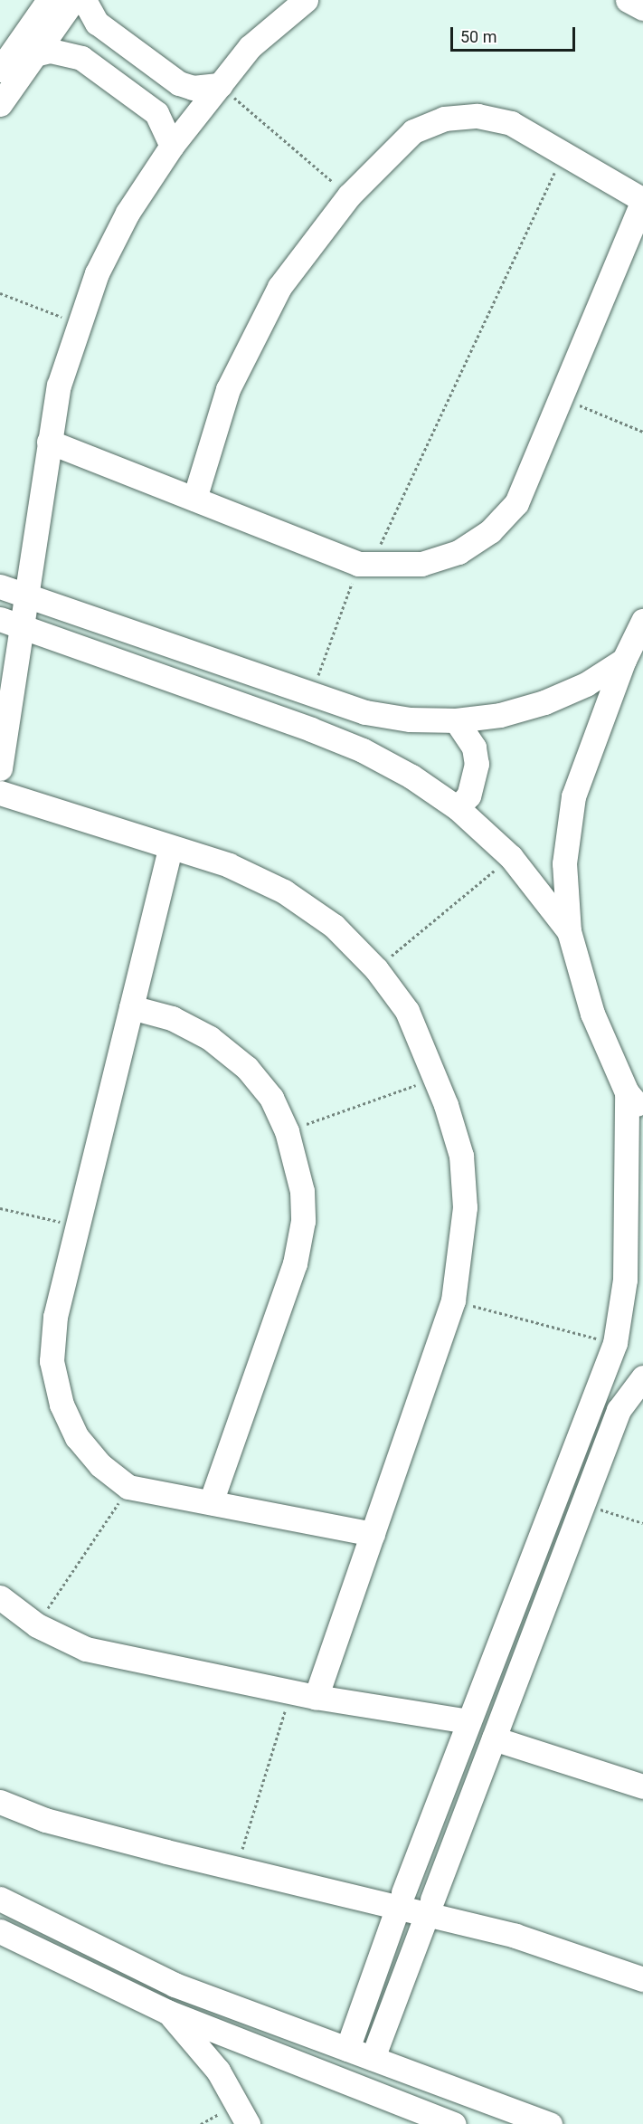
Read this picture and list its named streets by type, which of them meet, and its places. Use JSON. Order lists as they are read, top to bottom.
{
  "scale_bar": "50 m"
}
